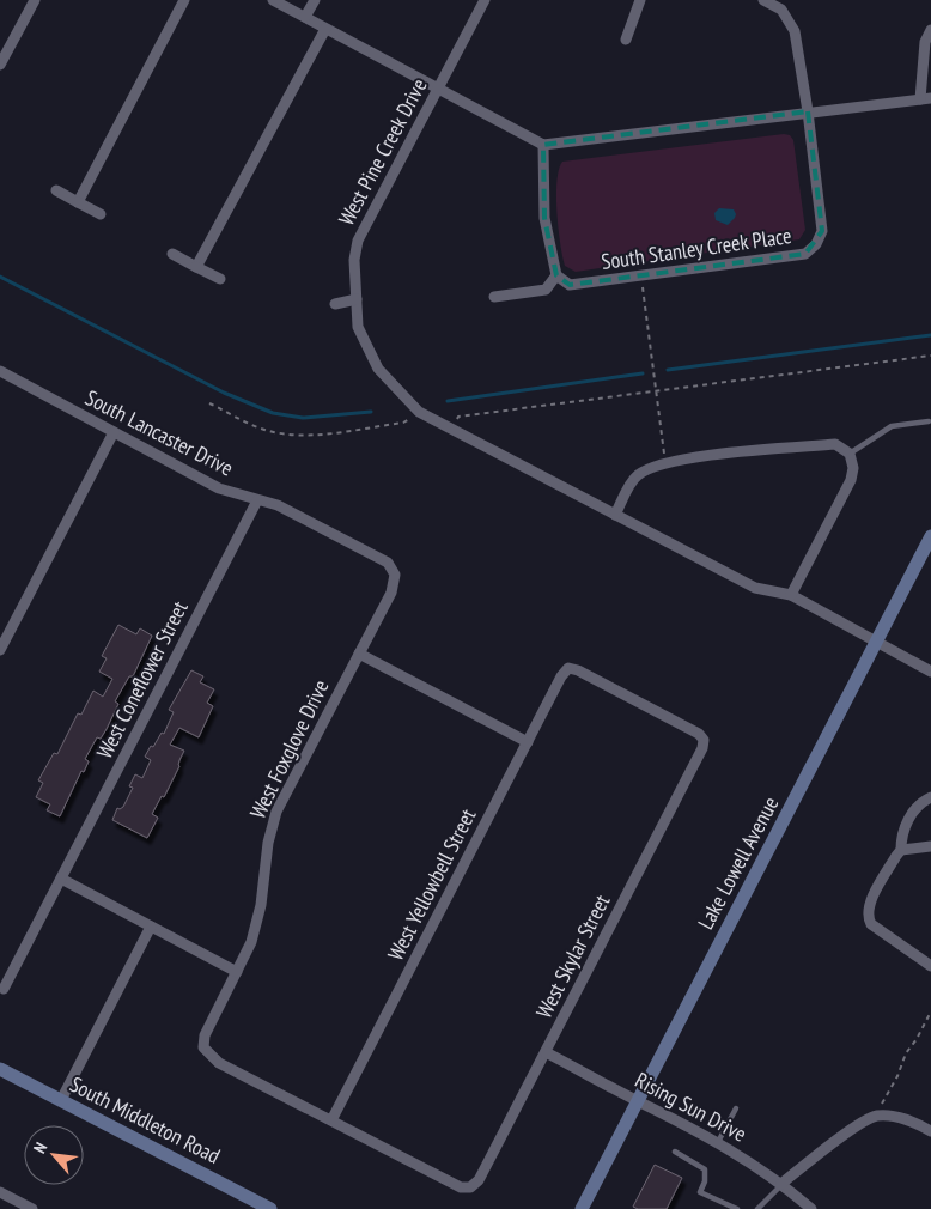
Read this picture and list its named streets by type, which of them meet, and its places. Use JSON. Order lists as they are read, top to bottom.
{
  "streets": {
    "main road": ["Lake Lowell Avenue", "South Middleton Road"],
    "street": [
      "West Pine Creek Drive",
      "South Stanley Creek Place",
      "South Lancaster Drive",
      "West Coneflower Street",
      "West Foxglove Drive",
      "West Yellowbell Street",
      "West Skylar Street",
      "Rising Sun Drive"
    ]
  },
  "crossings": [
    ["West Pine Creek Drive", "Lake Lowell Avenue"],
    ["South Lancaster Drive", "West Coneflower Street"],
    ["South Lancaster Drive", "West Foxglove Drive"],
    ["West Foxglove Drive", "West Yellowbell Street"],
    ["West Foxglove Drive", "West Skylar Street"],
    ["Lake Lowell Avenue", "Rising Sun Drive"],
    ["West Yellowbell Street", "West Skylar Street"],
    ["West Skylar Street", "Rising Sun Drive"]
  ],
  "north": "top left"
}
